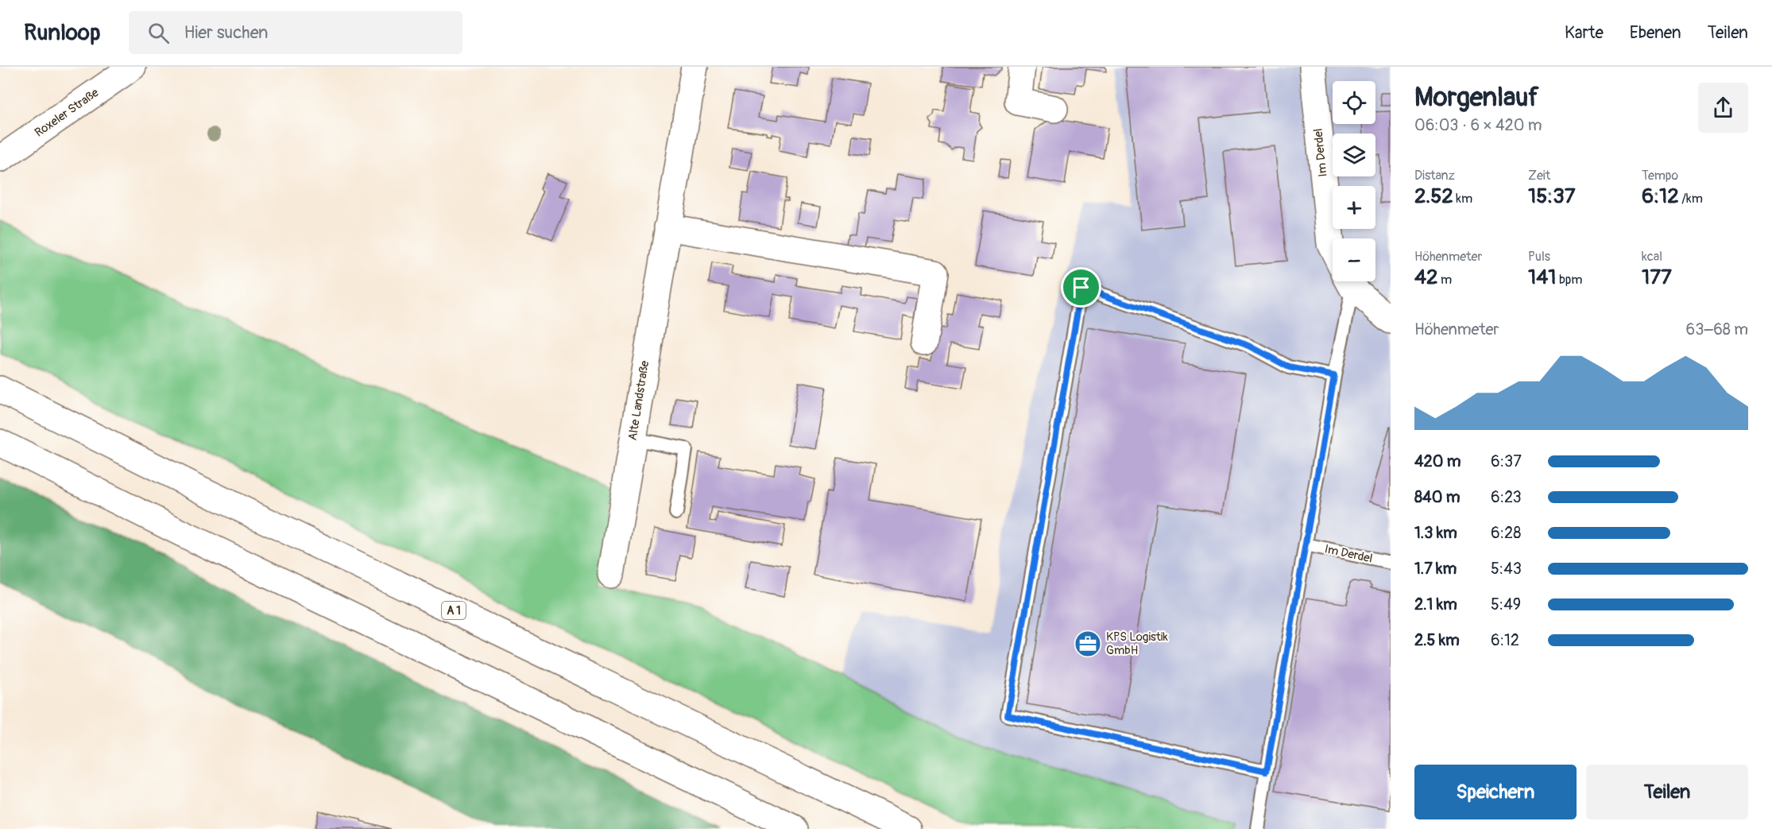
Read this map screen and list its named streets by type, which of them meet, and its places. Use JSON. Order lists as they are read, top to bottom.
{
  "streets": {
    "main road": [
      "Roxeler Straße",
      "Im Derdel",
      "Alte Landstraße",
      "A 1"
    ]
  },
  "places": {
    "office": ["KPS Logistik GmbH"]
  },
  "page": {
    "header": "Runloop",
    "search": "Hier suchen",
    "nav": ["Karte", "Ebenen", "Teilen"],
    "heading": ["Morgenlauf", "06:03 · 6 × 420 m"],
    "map_buttons": ["+", "−"],
    "stats": [
      ["Distanz", "2.52 km"],
      ["Zeit", "15:37"],
      ["Tempo", "6:12 /km"],
      ["Höhenmeter", "42 m"],
      ["Puls", "141 bpm"],
      ["kcal", "177"]
    ],
    "chart": ["Höhenmeter", "63–68 m"],
    "list": [
      {
        "name": "420 m",
        "note": "6:37"
      },
      {
        "name": "840 m",
        "note": "6:23"
      },
      {
        "name": "1.3 km",
        "note": "6:28"
      },
      {
        "name": "1.7 km",
        "note": "5:43"
      },
      {
        "name": "2.1 km",
        "note": "5:49"
      },
      {
        "name": "2.5 km",
        "note": "6:12"
      }
    ],
    "buttons": ["Speichern", "Teilen"]
  }
}
